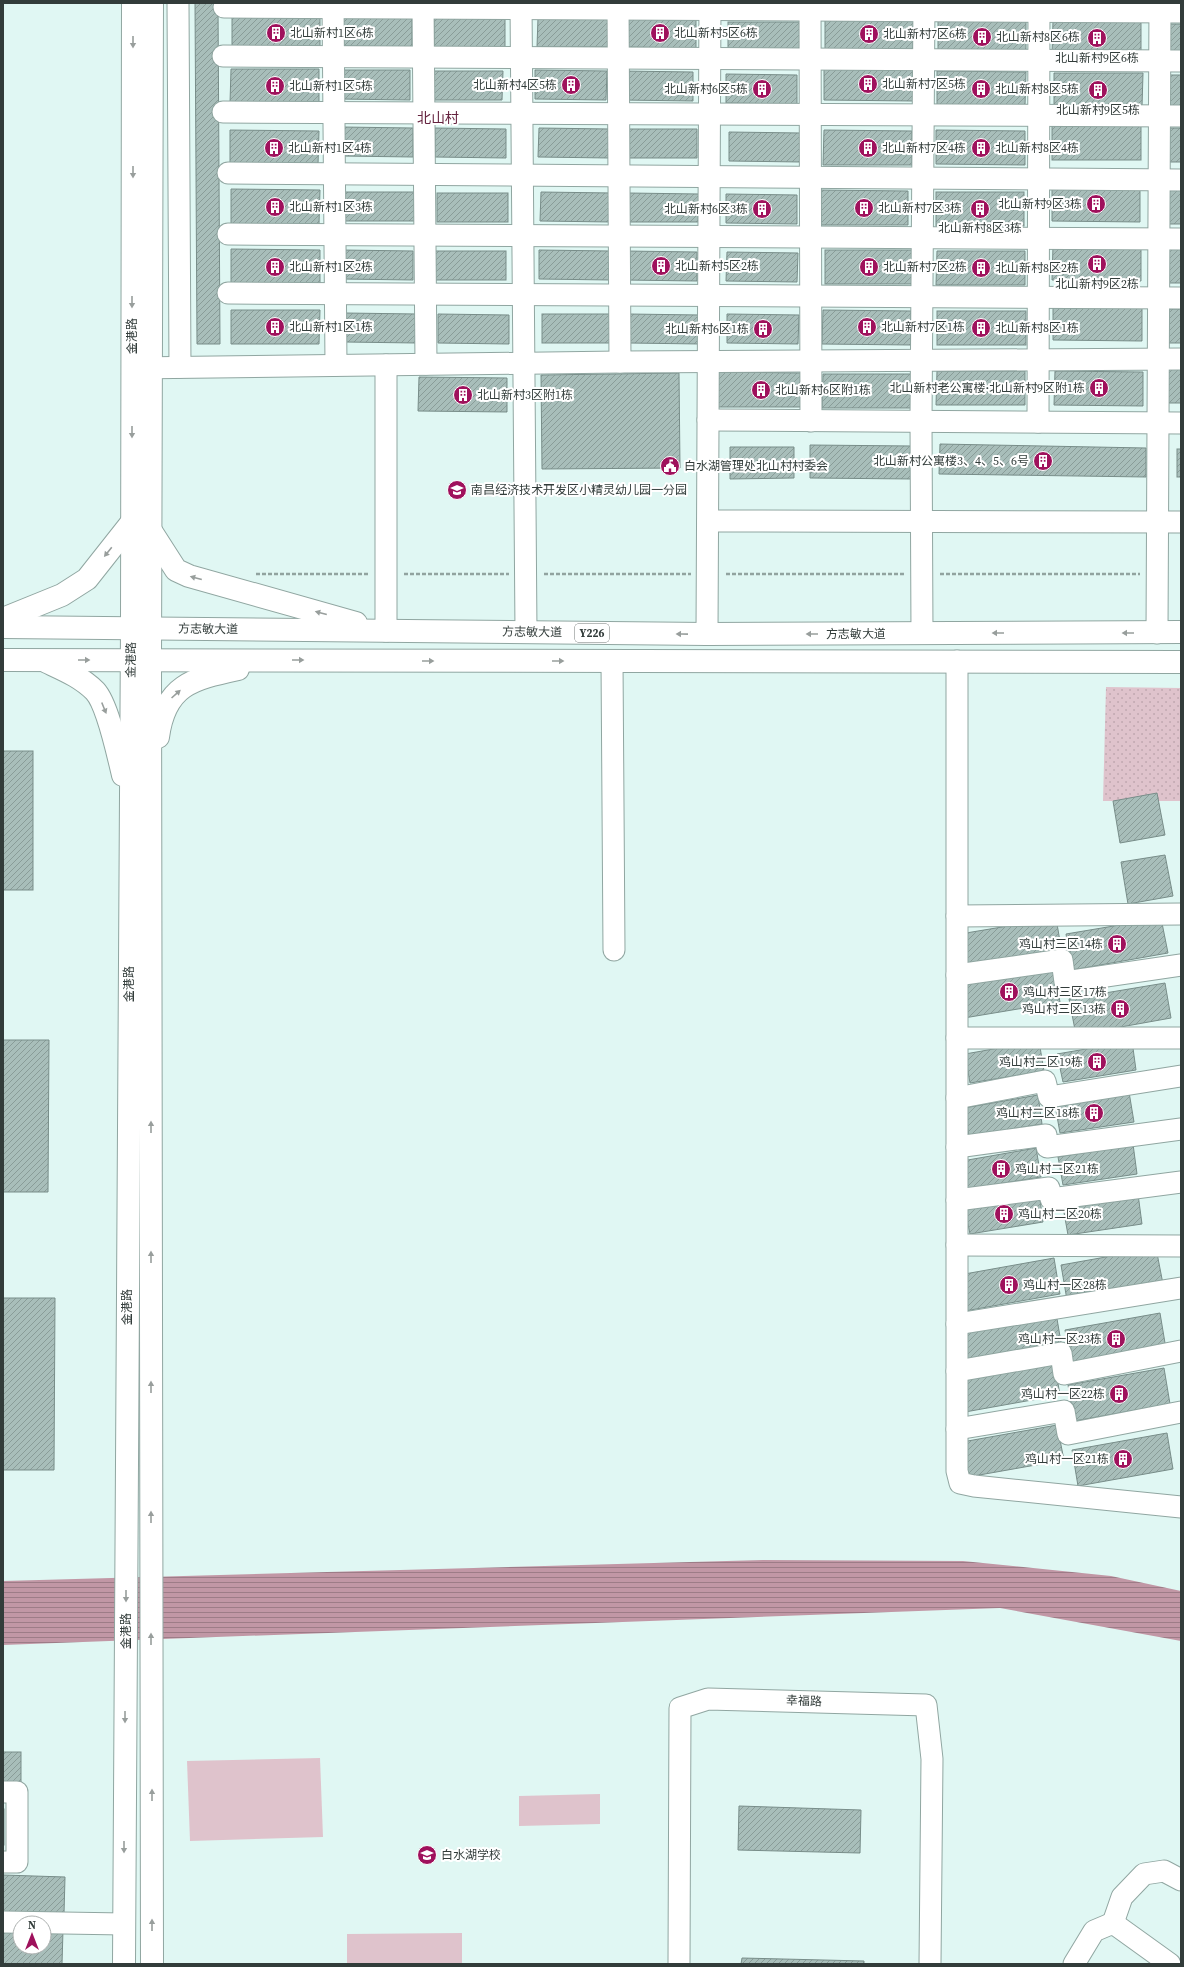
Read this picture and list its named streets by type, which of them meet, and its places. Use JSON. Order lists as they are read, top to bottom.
{
  "streets": {
    "main road": ["金港路", "方志敏大道", "Y226"],
    "street": ["幸福路"]
  },
  "crossings": [
    ["金港路", "方志敏大道"]
  ],
  "districts": ["北山村"],
  "places": {
    "building": [
      "北山新村1区6栋",
      "北山新村5区6栋",
      "北山新村7区6栋",
      "北山新村8区6栋",
      "北山新村9区6栋",
      "北山新村7区5栋",
      "北山新村4区5栋",
      "北山新村1区5栋",
      "北山新村6区5栋",
      "北山新村8区5栋",
      "北山新村9区5栋",
      "北山新村1区4栋",
      "北山新村7区4栋",
      "北山新村8区4栋",
      "北山新村9区3栋",
      "北山新村1区3栋",
      "北山新村7区3栋",
      "北山新村6区3栋",
      "北山新村8区3栋",
      "北山新村9区2栋",
      "北山新村5区2栋",
      "北山新村1区2栋",
      "北山新村7区2栋",
      "北山新村8区2栋",
      "北山新村1区1栋",
      "北山新村7区1栋",
      "北山新村8区1栋",
      "北山新村6区1栋",
      "北山新村老公寓楼·北山新村9区附1栋",
      "北山新村6区附1栋",
      "北山新村3区附1栋",
      "北山新村公寓楼3、4、5、6号",
      "鸡山村三区14栋",
      "鸡山村三区17栋",
      "鸡山村三区13栋",
      "鸡山村二区19栋",
      "鸡山村二区18栋",
      "鸡山村二区21栋",
      "鸡山村二区20栋",
      "鸡山村一区28栋",
      "鸡山村一区23栋",
      "鸡山村一区22栋",
      "鸡山村一区21栋"
    ],
    "public building": ["白水湖管理处北山村村委会"],
    "school or university": ["南昌经济技术开发区小精灵幼儿园一分园", "白水湖学校"]
  },
  "north": "top"
}
